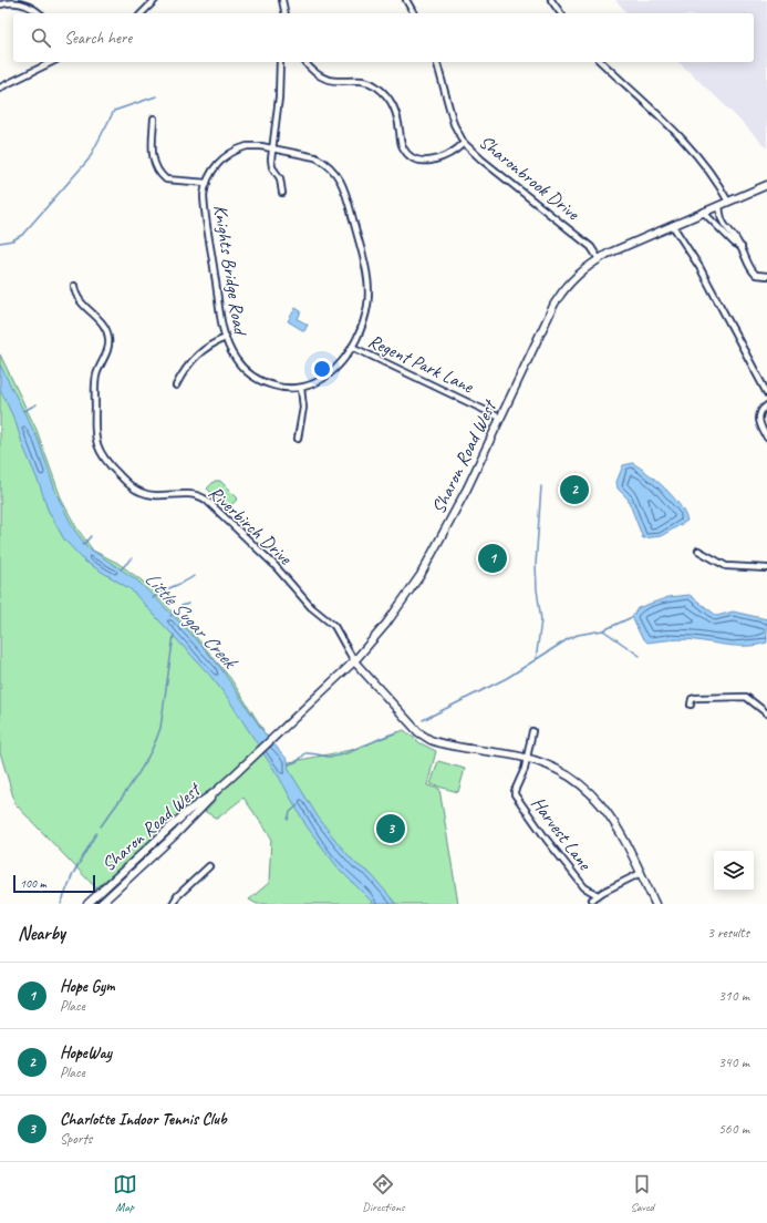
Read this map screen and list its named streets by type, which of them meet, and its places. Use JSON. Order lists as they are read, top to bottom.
{
  "streets": {
    "main road": ["Sharon Road West"],
    "street": [
      "Sharonbrook Drive",
      "Knights Bridge Road",
      "Regent Park Lane",
      "Riverbirch Drive",
      "Harvest Lane"
    ]
  },
  "crossings": [
    ["Sharonbrook Drive", "Sharon Road West"],
    ["Knights Bridge Road", "Regent Park Lane"],
    ["Regent Park Lane", "Sharon Road West"],
    ["Sharon Road West", "Riverbirch Drive"]
  ],
  "water": ["Little Sugar Creek"],
  "scale_bar": "100 m",
  "page": {
    "search": "Search here",
    "pins": ["2", "1", "3"],
    "scale": "100 m",
    "heading": ["Nearby", "3 results"],
    "list": [
      {
        "mark": "1",
        "name": "Hope Gym",
        "note": "Place",
        "value": "310 m"
      },
      {
        "mark": "2",
        "name": "HopeWay",
        "note": "Place",
        "value": "340 m"
      },
      {
        "mark": "3",
        "name": "Charlotte Indoor Tennis Club",
        "note": "Sports",
        "value": "560 m"
      }
    ],
    "nav": ["Map", "Directions", "Saved"]
  }
}
